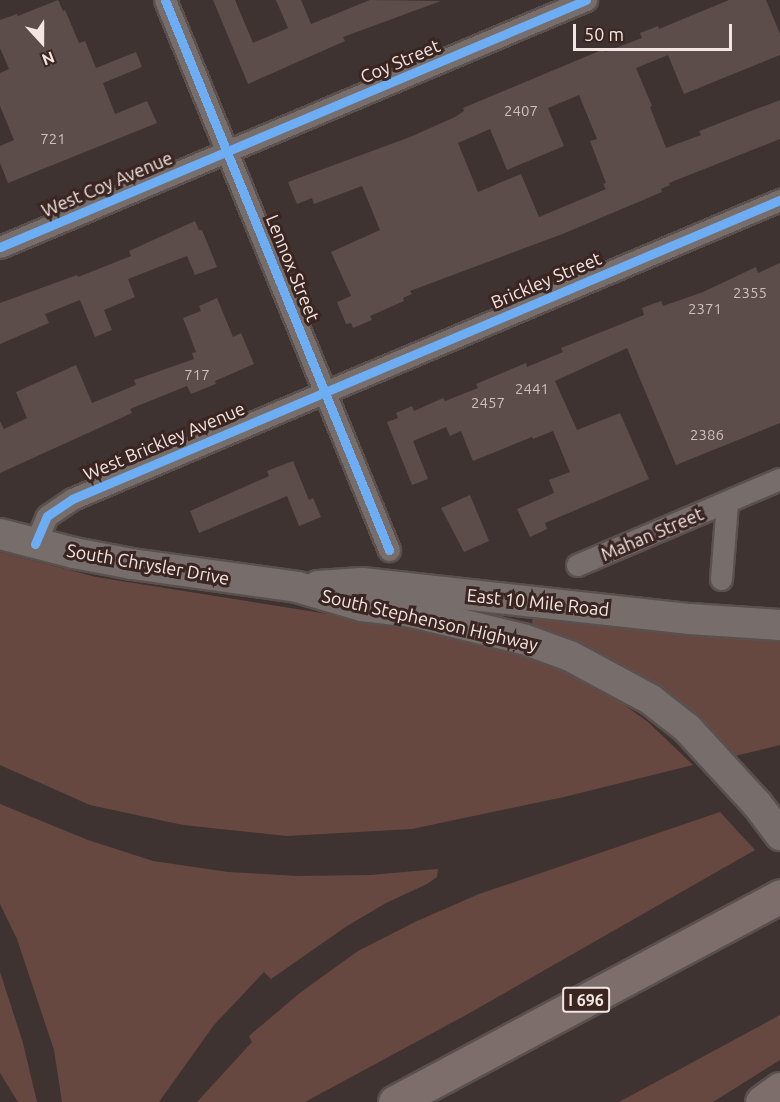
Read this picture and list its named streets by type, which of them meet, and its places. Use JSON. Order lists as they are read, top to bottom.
{
  "streets": {
    "highway": ["I 696"],
    "main road": ["South Chrysler Drive", "East 10 Mile Road", "South Stephenson Highway"],
    "street": [
      "Coy Street",
      "West Coy Avenue",
      "Lennox Street",
      "Brickley Street",
      "West Brickley Avenue",
      "Mahan Street"
    ]
  },
  "crossings": [
    ["Coy Street", "West Coy Avenue"],
    ["Coy Street", "Lennox Street"],
    ["West Coy Avenue", "Lennox Street"],
    ["Lennox Street", "Brickley Street"],
    ["Lennox Street", "West Brickley Avenue"],
    ["Brickley Street", "West Brickley Avenue"],
    ["West Brickley Avenue", "South Chrysler Drive"],
    ["South Chrysler Drive", "East 10 Mile Road"],
    ["South Chrysler Drive", "South Stephenson Highway"],
    ["East 10 Mile Road", "South Stephenson Highway"]
  ],
  "house_numbers": [
    "2407",
    "721",
    "2355",
    "2371",
    "717",
    "2441",
    "2457",
    "2386"
  ],
  "scale_bar": "50 m",
  "north": "bottom"
}
